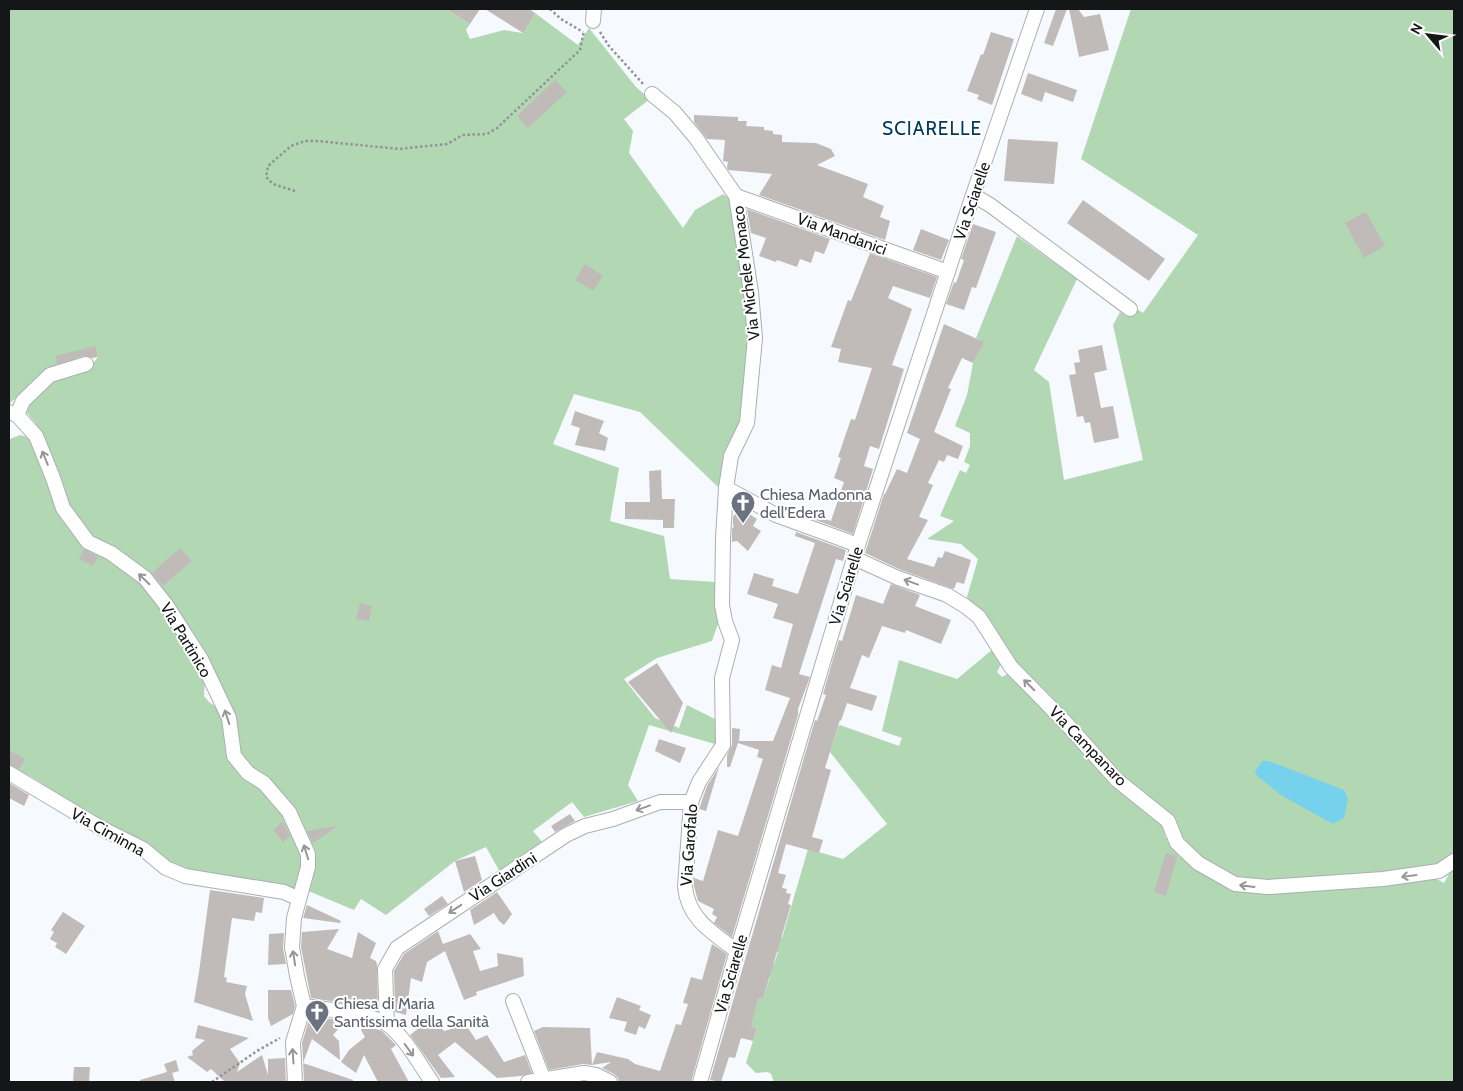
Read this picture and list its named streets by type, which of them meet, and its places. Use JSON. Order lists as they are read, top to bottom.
{
  "streets": {
    "street": [
      "Via Sciarelle",
      "Via Mandanici",
      "Via Michele Monaco",
      "Via Partinico",
      "Via Campanaro",
      "Via Ciminna",
      "Via Garofalo",
      "Via Giardini"
    ]
  },
  "crossings": [
    ["Via Sciarelle", "Via Mandanici"],
    ["Via Sciarelle", "Via Campanaro"],
    ["Via Sciarelle", "Via Garofalo"],
    ["Via Mandanici", "Via Michele Monaco"],
    ["Via Michele Monaco", "Via Garofalo"],
    ["Via Partinico", "Via Ciminna"],
    ["Via Garofalo", "Via Giardini"]
  ],
  "one_way": ["Via Partinico", "Via Campanaro", "Via Giardini"],
  "districts": ["SCIARELLE"],
  "places": {
    "church": ["Chiesa Madonna dell'Edera", "Chiesa di Maria Santissima della Sanità"]
  },
  "north": "top left"
}
